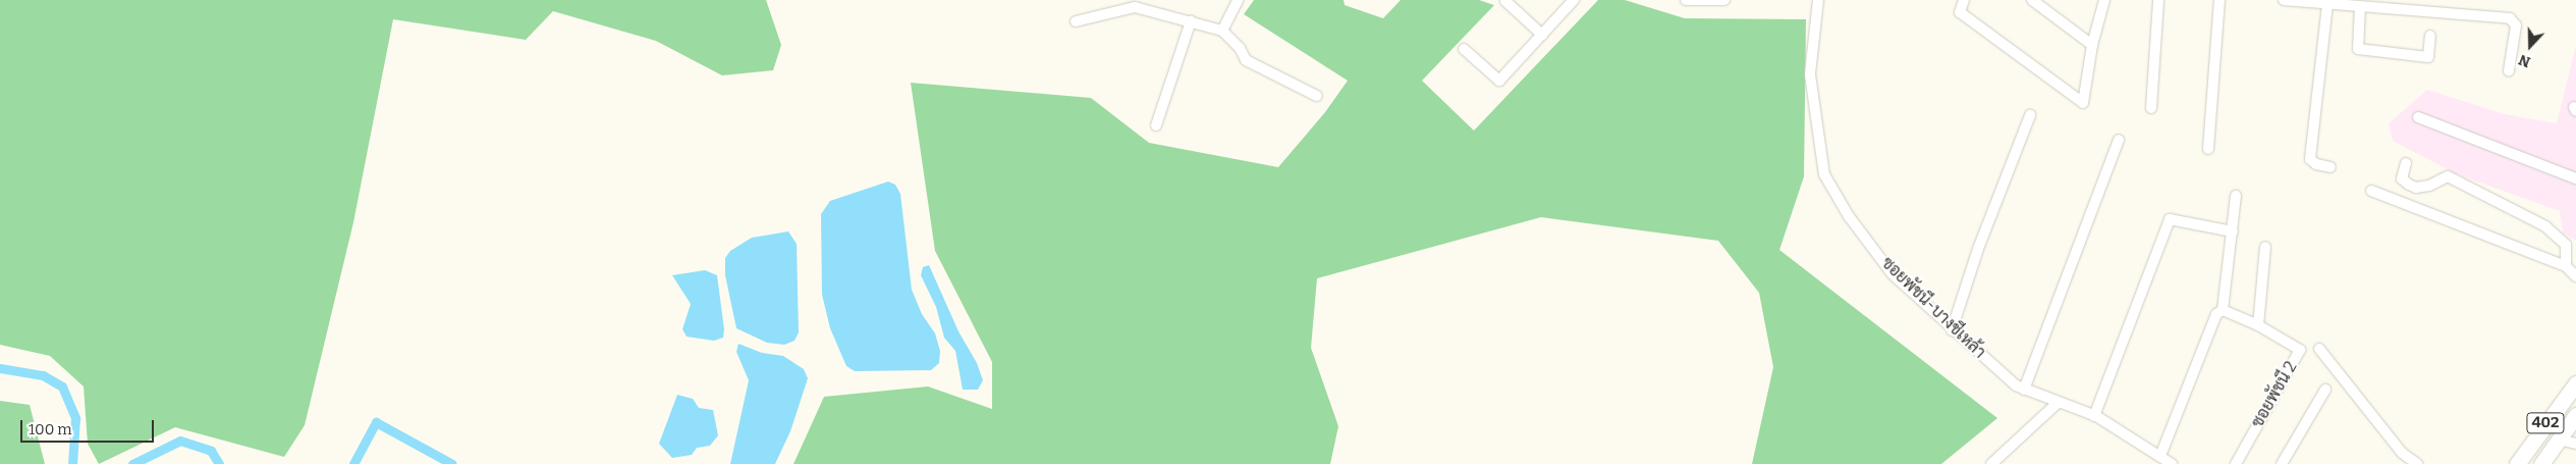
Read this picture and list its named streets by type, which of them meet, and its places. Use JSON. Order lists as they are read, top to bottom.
{
  "streets": {
    "main road": ["402"],
    "street": ["ซอยพัชนี-บางชีเหล้า", "ซอยพัชนี 2"]
  },
  "scale_bar": "100 m",
  "north": "bottom"
}
